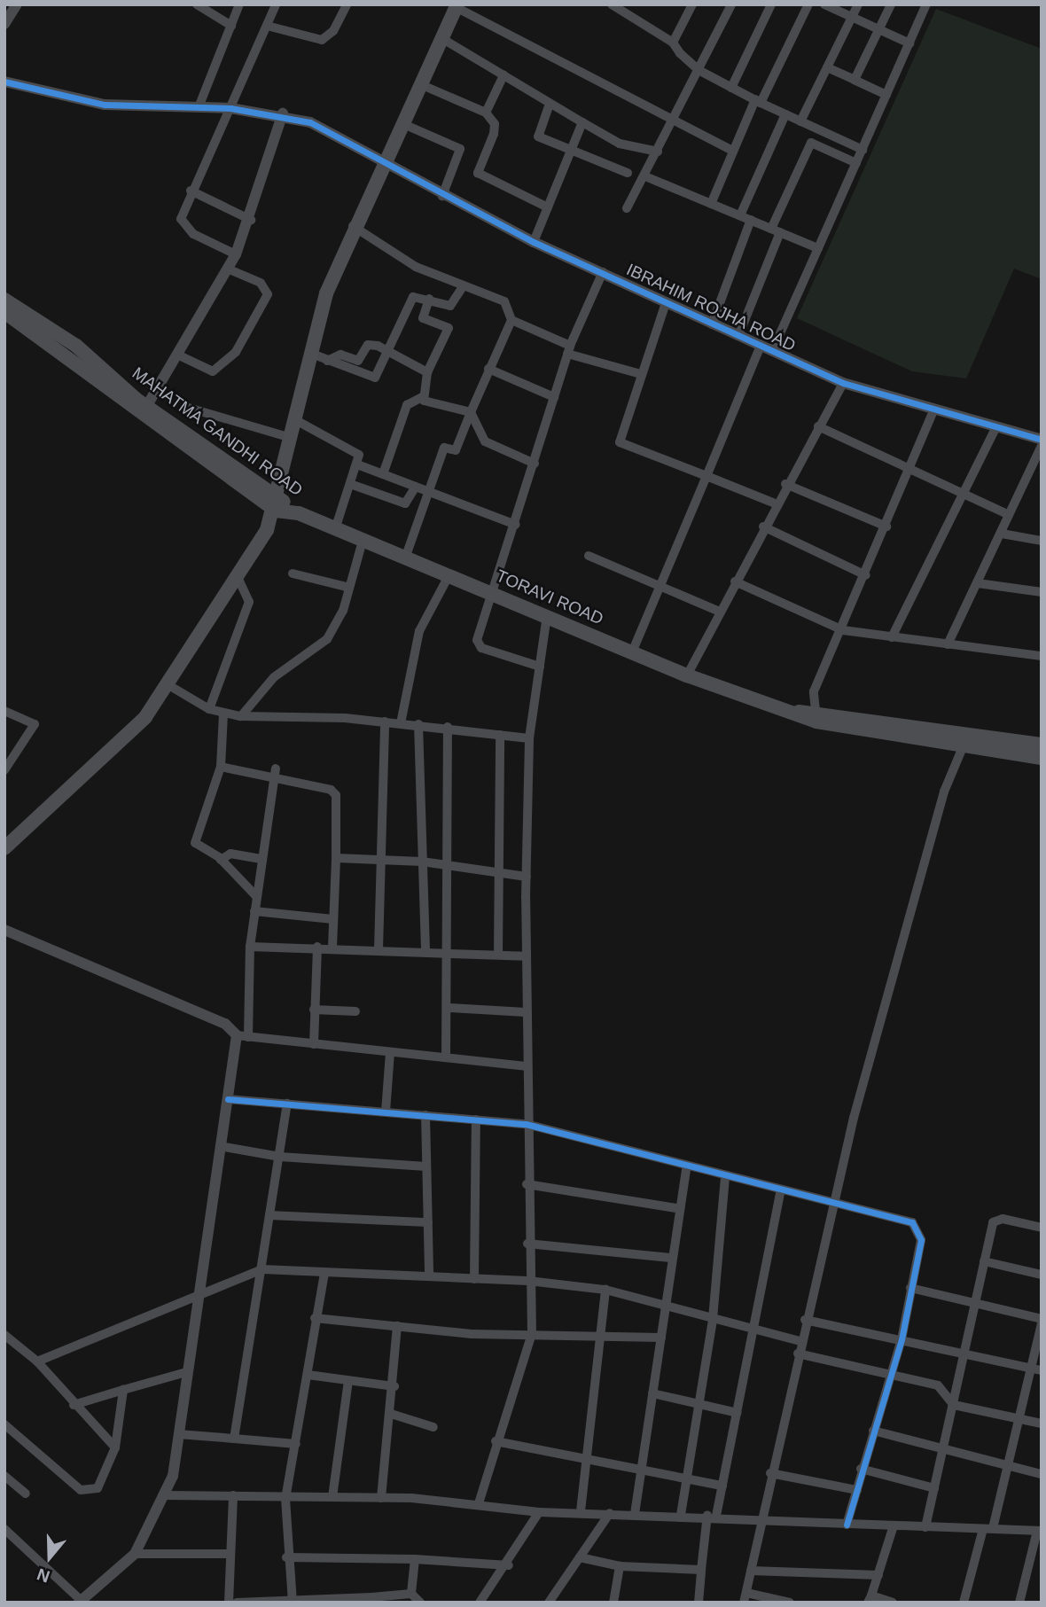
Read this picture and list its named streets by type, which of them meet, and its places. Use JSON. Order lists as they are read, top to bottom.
{
  "streets": {
    "main road": ["MAHATMA GANDHI ROAD", "TORAVI ROAD"],
    "street": ["IBRAHIM ROJHA ROAD"]
  },
  "crossings": [
    ["MAHATMA GANDHI ROAD", "TORAVI ROAD"]
  ],
  "north": "bottom"
}
